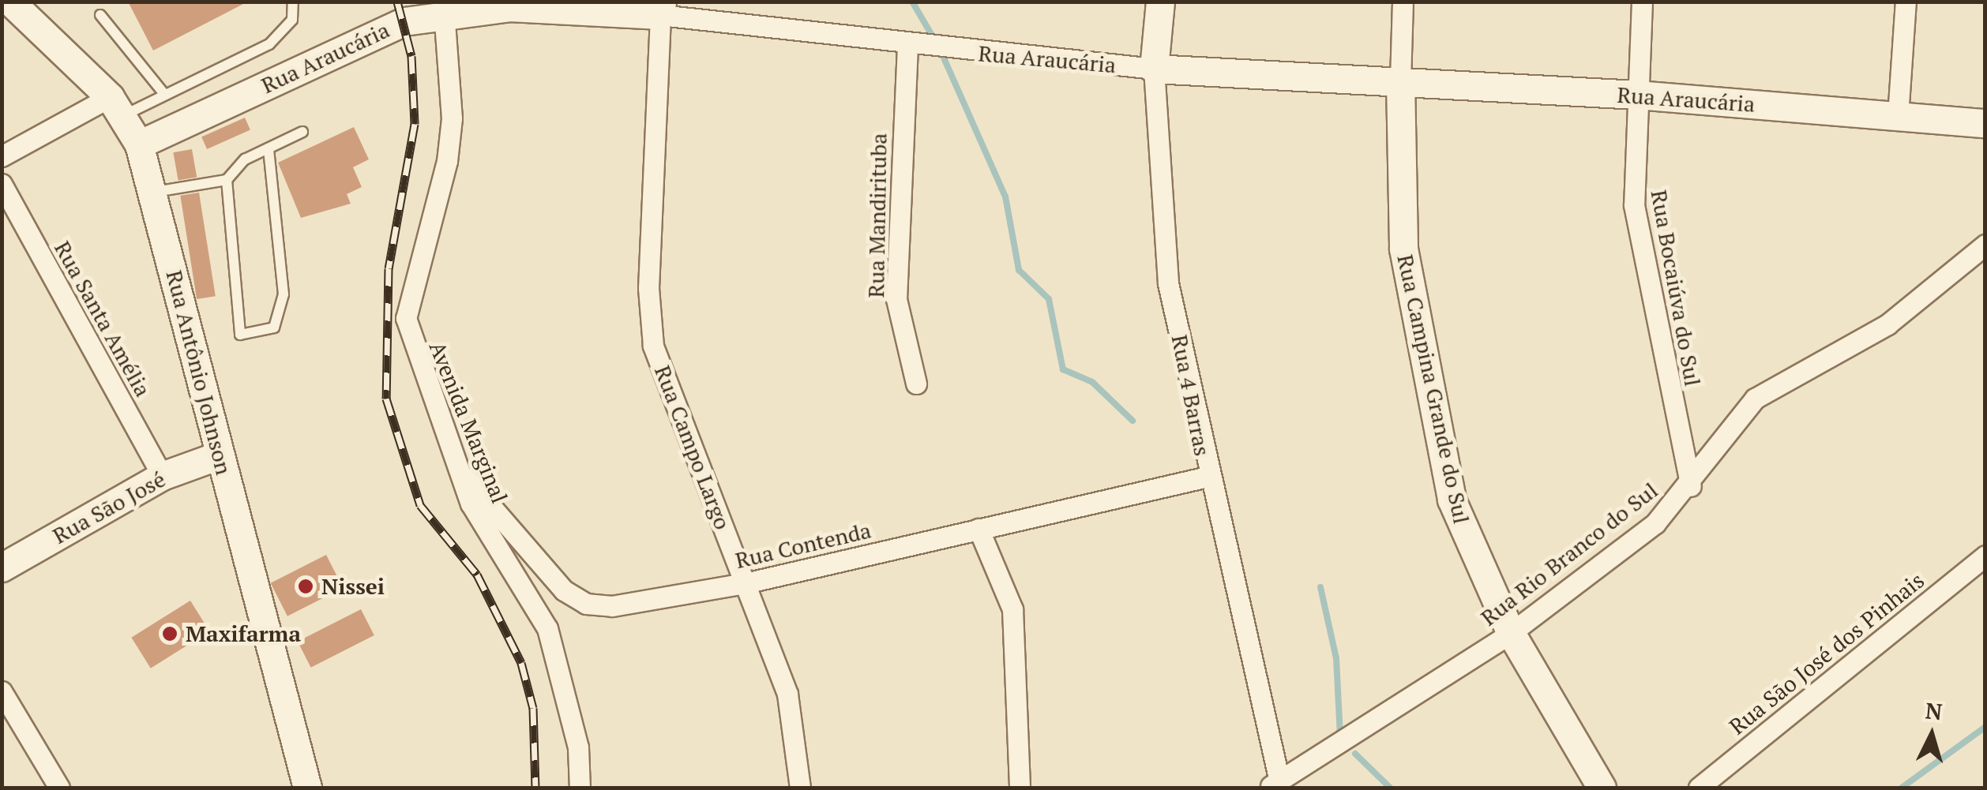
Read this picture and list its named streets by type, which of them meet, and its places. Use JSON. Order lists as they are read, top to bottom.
{
  "streets": {
    "street": [
      "Rua Araucária",
      "Rua Mandirituba",
      "Rua Bocaiúva do Sul",
      "Rua Santa Amélia",
      "Rua Antônio Johnson",
      "Rua Campina Grande do Sul",
      "Rua 4 Barras",
      "Avenida Marginal",
      "Rua Campo Largo",
      "Rua São José",
      "Rua Contenda",
      "Rua Rio Branco do Sul",
      "Rua São José dos Pinhais"
    ]
  },
  "crossings": [
    ["Rua Araucária", "Rua Mandirituba"],
    ["Rua Araucária", "Rua Bocaiúva do Sul"],
    ["Rua Araucária", "Rua Antônio Johnson"],
    ["Rua Araucária", "Rua Campina Grande do Sul"],
    ["Rua Araucária", "Rua 4 Barras"],
    ["Rua Araucária", "Avenida Marginal"],
    ["Rua Araucária", "Rua Campo Largo"],
    ["Rua Bocaiúva do Sul", "Rua Rio Branco do Sul"],
    ["Rua Santa Amélia", "Rua São José"],
    ["Rua Antônio Johnson", "Rua São José"],
    ["Rua Campina Grande do Sul", "Rua Rio Branco do Sul"],
    ["Rua 4 Barras", "Rua Contenda"],
    ["Rua 4 Barras", "Rua Rio Branco do Sul"],
    ["Avenida Marginal", "Rua Contenda"],
    ["Rua Campo Largo", "Rua Contenda"]
  ],
  "places": ["Nissei", "Maxifarma"],
  "north": "top"
}
